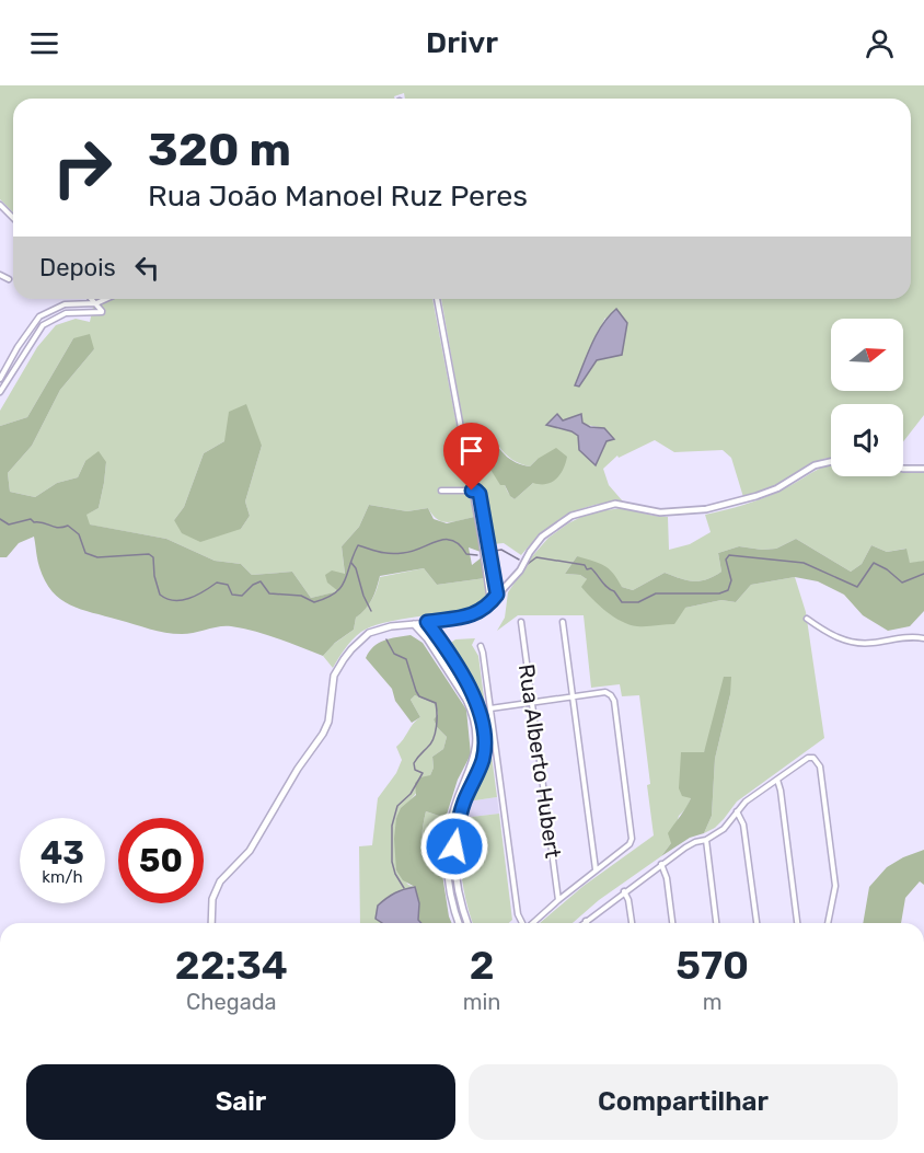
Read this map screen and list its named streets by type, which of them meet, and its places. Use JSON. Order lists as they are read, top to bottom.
{
  "streets": {
    "street": ["Rua Alberto Hubert"]
  },
  "north": "right",
  "page": {
    "header": "Drivr",
    "turn": ["320 m", "Rua João Manoel Ruz Peres"],
    "then": "Depois",
    "speed": "43 km/h",
    "limit": "50",
    "eta": [
      "22:34",
      "Chegada",
      "2",
      "min",
      "570",
      "m"
    ],
    "buttons": ["Sair", "Compartilhar"]
  }
}
